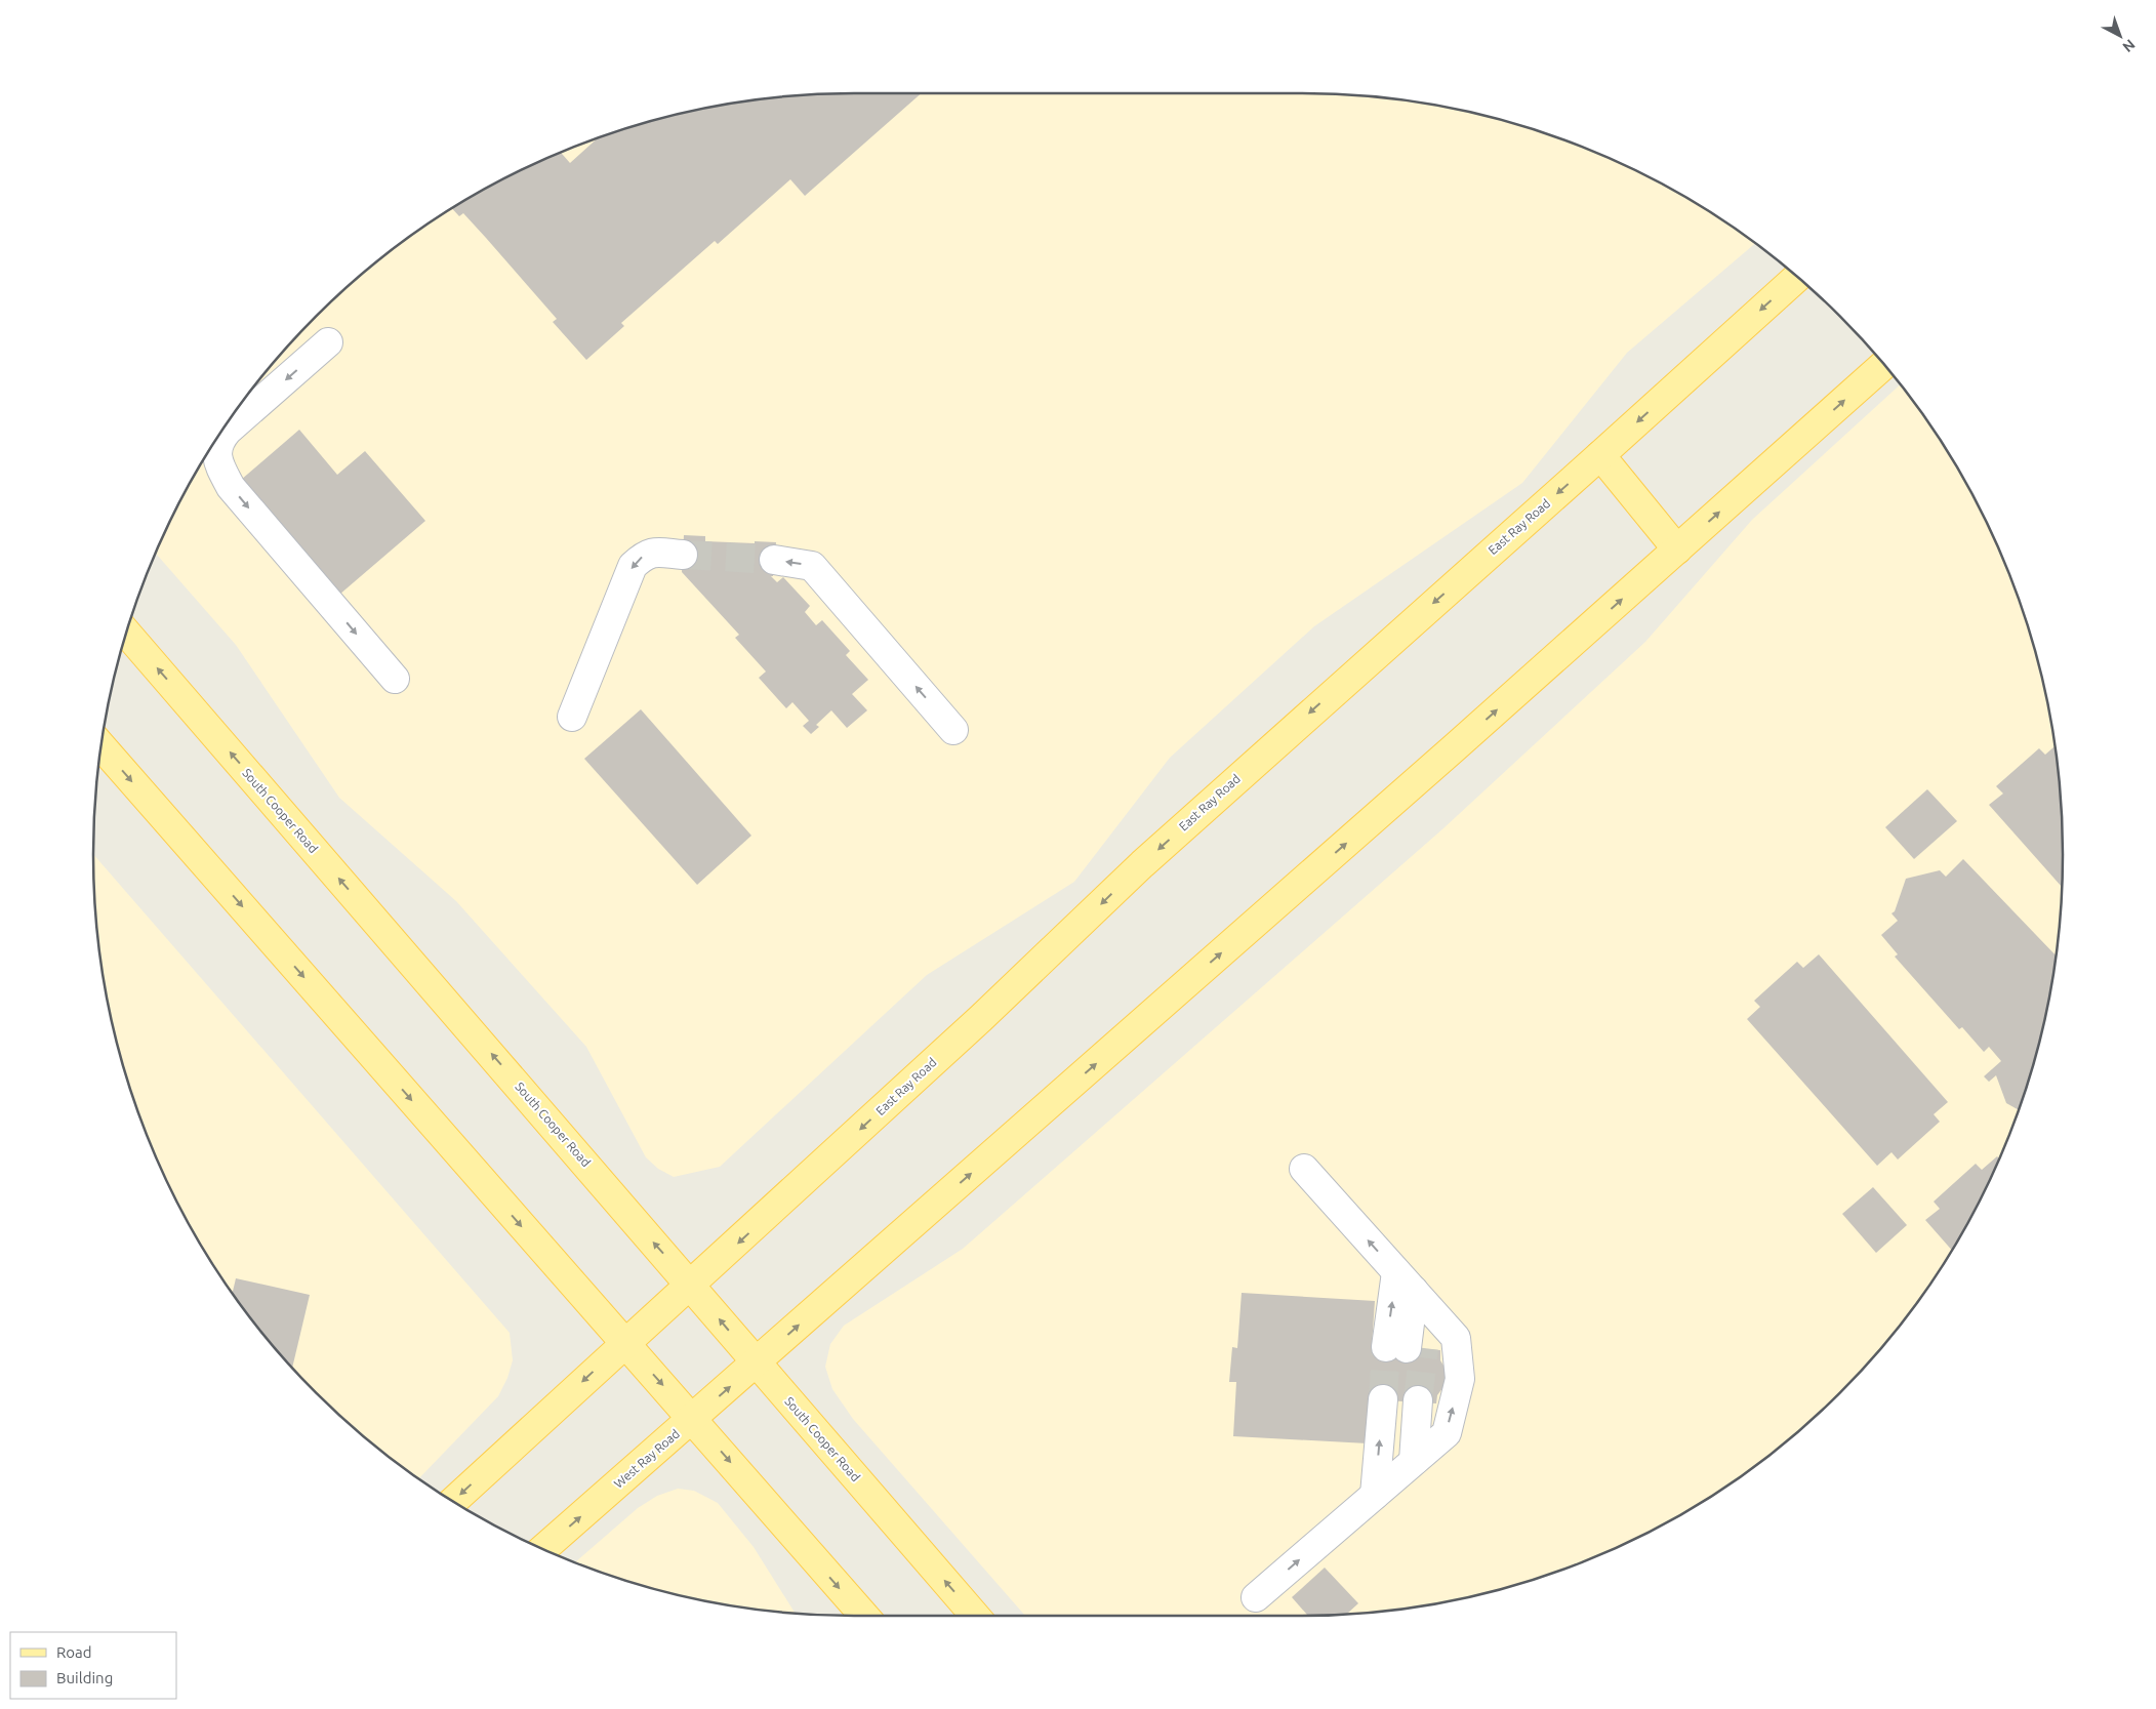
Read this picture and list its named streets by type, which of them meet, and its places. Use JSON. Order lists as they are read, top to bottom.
{
  "streets": {
    "main road": ["East Ray Road", "South Cooper Road", "West Ray Road"]
  },
  "crossings": [
    ["East Ray Road", "South Cooper Road"],
    ["South Cooper Road", "West Ray Road"]
  ],
  "legend": ["Road", "Building"],
  "north": "bottom right"
}
